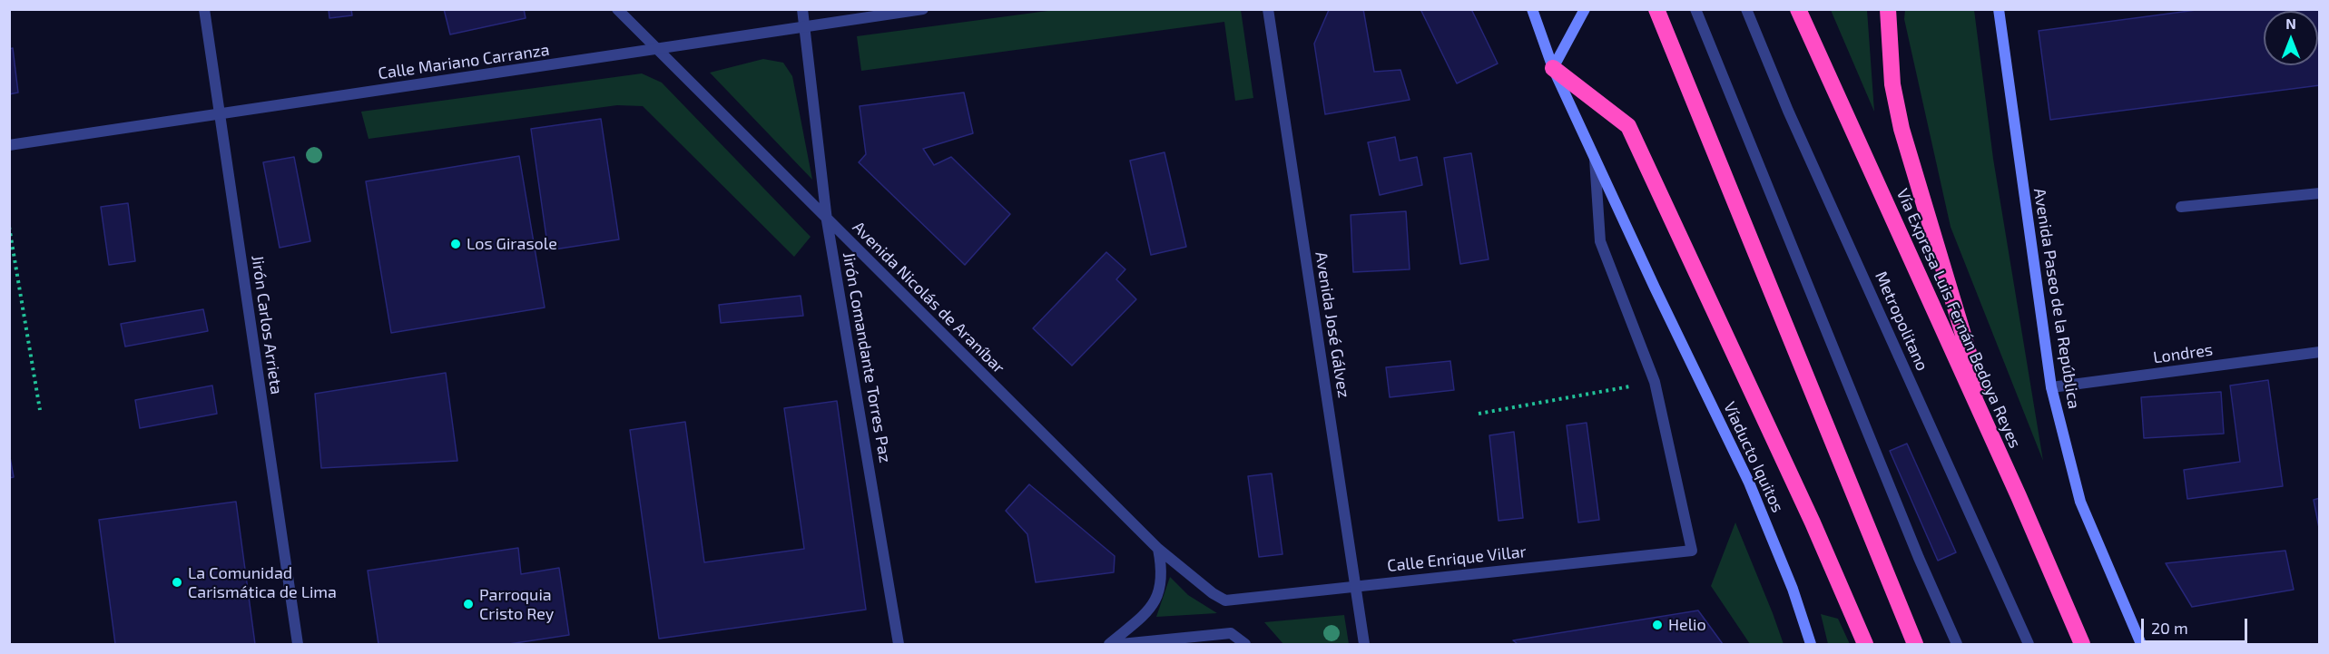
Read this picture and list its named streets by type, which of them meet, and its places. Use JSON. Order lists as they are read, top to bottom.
{
  "streets": {
    "highway": ["Vía Expresa Luis Fernán Bedoya Reyes"],
    "main road": ["Avenida Paseo de la República", "Víaducto Iquitos"],
    "street": [
      "Calle Mariano Carranza",
      "Avenida Nicolás de Araníbar",
      "Metropolitano",
      "Jirón Carlos Arrieta",
      "Avenida José Gálvez",
      "Londres",
      "Jirón Comandante Torres Paz",
      "Calle Enrique Villar"
    ]
  },
  "crossings": [
    ["Calle Mariano Carranza", "Avenida Nicolás de Araníbar"],
    ["Calle Mariano Carranza", "Jirón Carlos Arrieta"],
    ["Calle Mariano Carranza", "Jirón Comandante Torres Paz"],
    ["Avenida Nicolás de Araníbar", "Jirón Comandante Torres Paz"],
    ["Avenida Nicolás de Araníbar", "Calle Enrique Villar"],
    ["Avenida Paseo de la República", "Londres"],
    ["Avenida José Gálvez", "Calle Enrique Villar"]
  ],
  "places": [
    "Los Girasole",
    "La Comunidad Carismática de Lima",
    "Parroquia Cristo Rey",
    "Helio"
  ],
  "scale_bar": "20 m",
  "north": "top"
}
